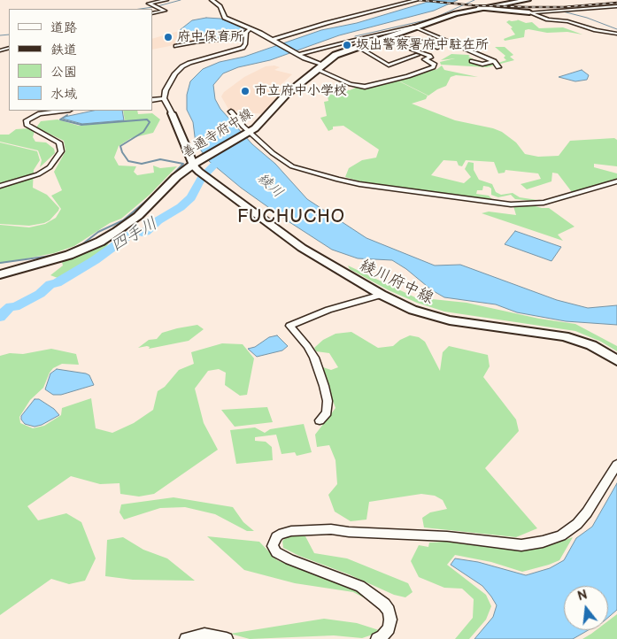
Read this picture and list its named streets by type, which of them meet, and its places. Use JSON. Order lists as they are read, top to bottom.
{
  "streets": {
    "main road": ["善通寺府中線", "綾川府中線"]
  },
  "crossings": [
    ["善通寺府中線", "綾川府中線"]
  ],
  "districts": ["FUCHUCHO"],
  "water": ["綾川", "四手川"],
  "places": ["府中保育所", "坂出警察署府中駐在所", "市立府中小学校"],
  "legend": [
    "道路",
    "鉄道",
    "公園",
    "水域"
  ],
  "north": "top"
}
